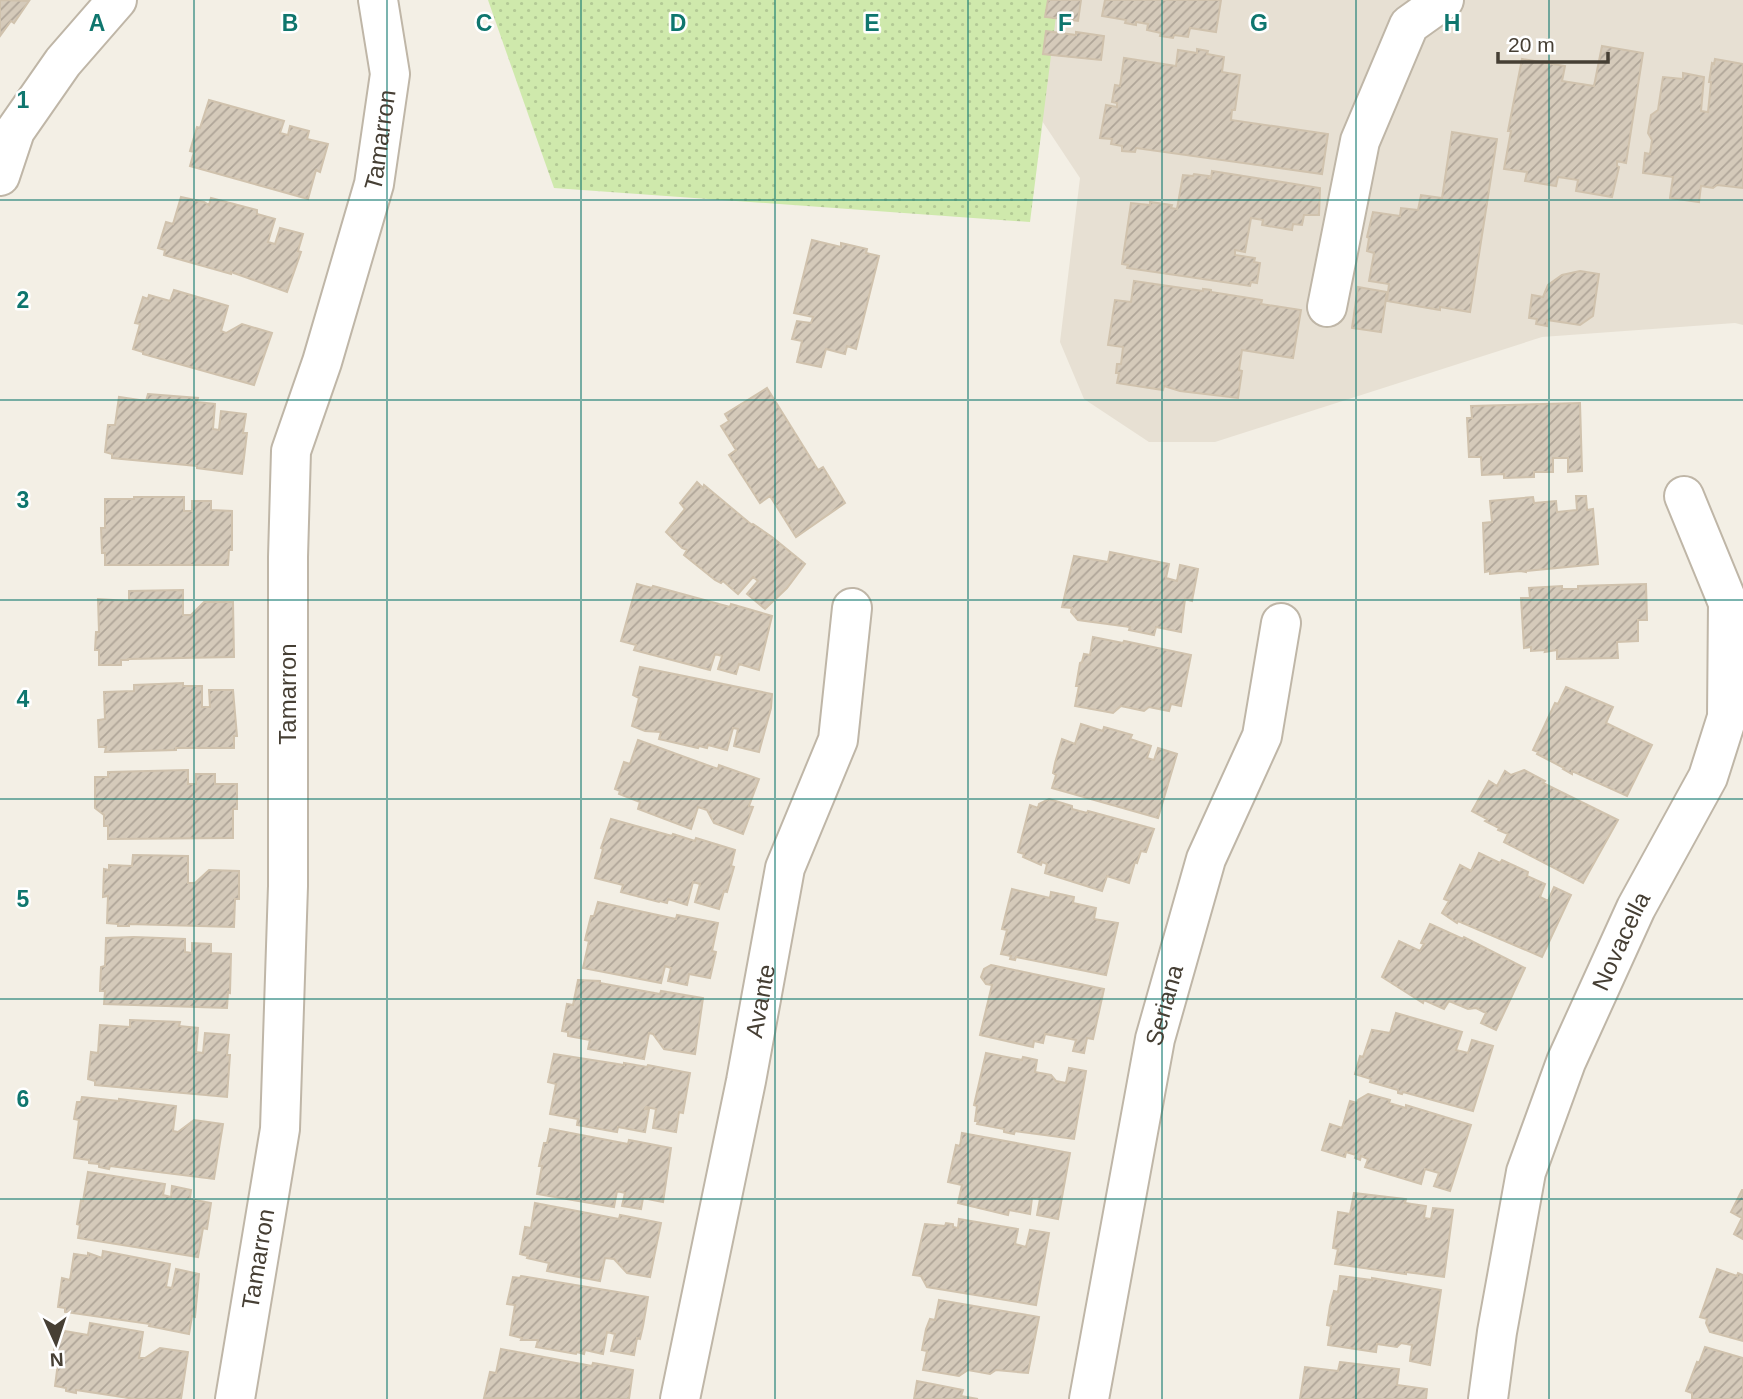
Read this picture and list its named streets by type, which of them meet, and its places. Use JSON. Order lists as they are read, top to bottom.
{
  "streets": {
    "street": [
      "Tamarron",
      "Novacella",
      "Avante",
      "Seriana"
    ]
  },
  "scale_bar": "20 m",
  "north": "bottom",
  "grid": {
    "columns": [
      "A",
      "B",
      "C",
      "D",
      "E",
      "F",
      "G",
      "H"
    ],
    "rows": [
      "1",
      "2",
      "3",
      "4",
      "5",
      "6"
    ]
  }
}
